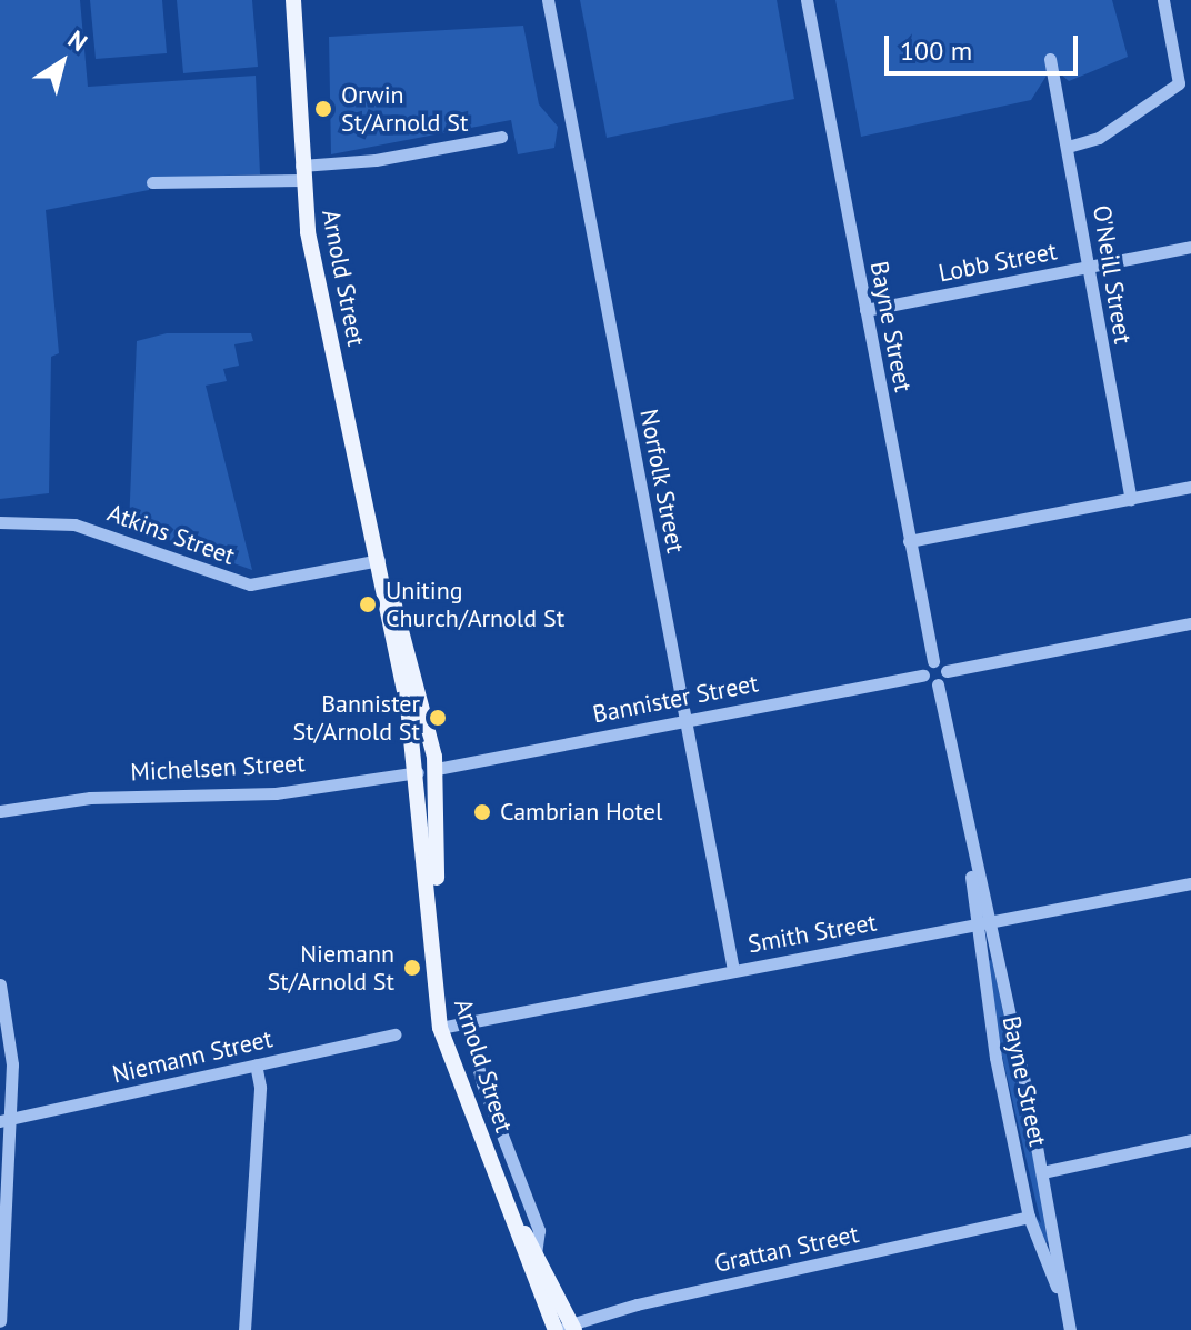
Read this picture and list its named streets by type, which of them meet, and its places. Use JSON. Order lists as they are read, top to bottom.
{
  "streets": {
    "main road": ["Arnold Street", "Michelsen Street"],
    "street": [
      "Lobb Street",
      "O'Neill Street",
      "Bayne Street",
      "Norfolk Street",
      "Atkins Street",
      "Bannister Street",
      "Smith Street",
      "Niemann Street",
      "Grattan Street"
    ]
  },
  "crossings": [
    ["Lobb Street", "O'Neill Street"],
    ["Lobb Street", "Bayne Street"],
    ["Arnold Street", "Atkins Street"],
    ["Arnold Street", "Bannister Street"],
    ["Arnold Street", "Michelsen Street"],
    ["Arnold Street", "Smith Street"],
    ["Arnold Street", "Grattan Street"],
    ["Bayne Street", "Smith Street"],
    ["Bayne Street", "Grattan Street"],
    ["Norfolk Street", "Bannister Street"],
    ["Norfolk Street", "Smith Street"],
    ["Bannister Street", "Michelsen Street"]
  ],
  "places": [
    "Orwin St/Arnold St",
    "Uniting Church/Arnold St",
    "Bannister St/Arnold St",
    "Cambrian Hotel",
    "Niemann St/Arnold St"
  ],
  "scale_bar": "100 m",
  "north": "top right"
}
